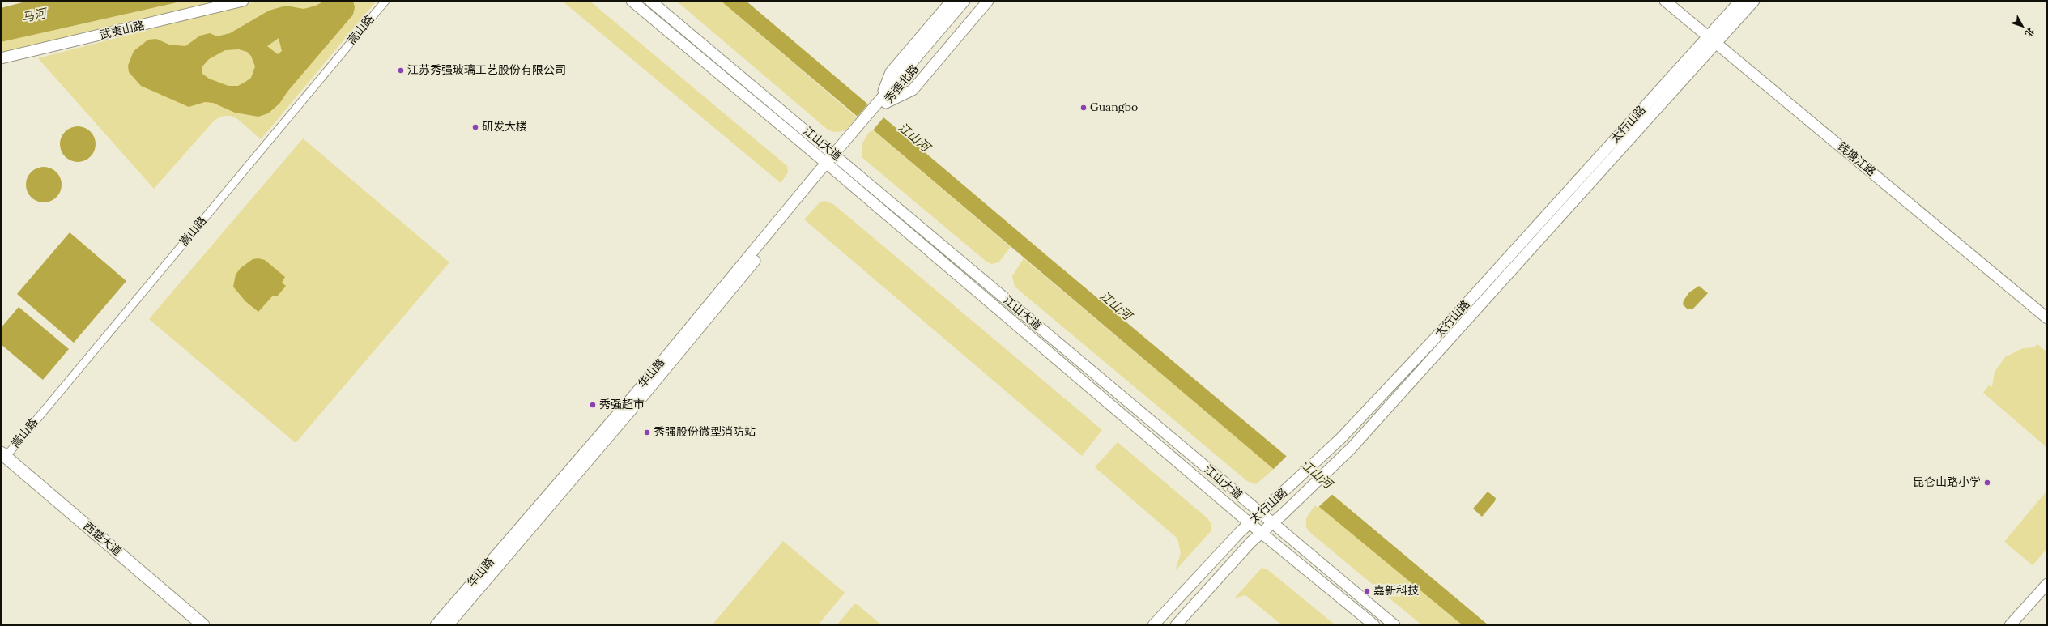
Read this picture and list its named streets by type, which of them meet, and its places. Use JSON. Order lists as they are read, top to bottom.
{
  "streets": {
    "main road": ["西楚大道"],
    "street": [
      "嵩山路",
      "武夷山路",
      "秀强北路",
      "太行山路",
      "江山大道",
      "钱塘江路",
      "华山路"
    ]
  },
  "crossings": [
    ["嵩山路", "西楚大道"],
    ["秀强北路", "江山大道"],
    ["秀强北路", "华山路"],
    ["太行山路", "江山大道"],
    ["太行山路", "钱塘江路"],
    ["江山大道", "华山路"]
  ],
  "water": ["马河", "江山河"],
  "places": [
    "江苏秀强玻璃工艺股份有限公司",
    "Guangbo",
    "研发大楼",
    "秀强超市",
    "秀强股份微型消防站",
    "昆仑山路小学",
    "嘉新科技"
  ],
  "north": "bottom right"
}
